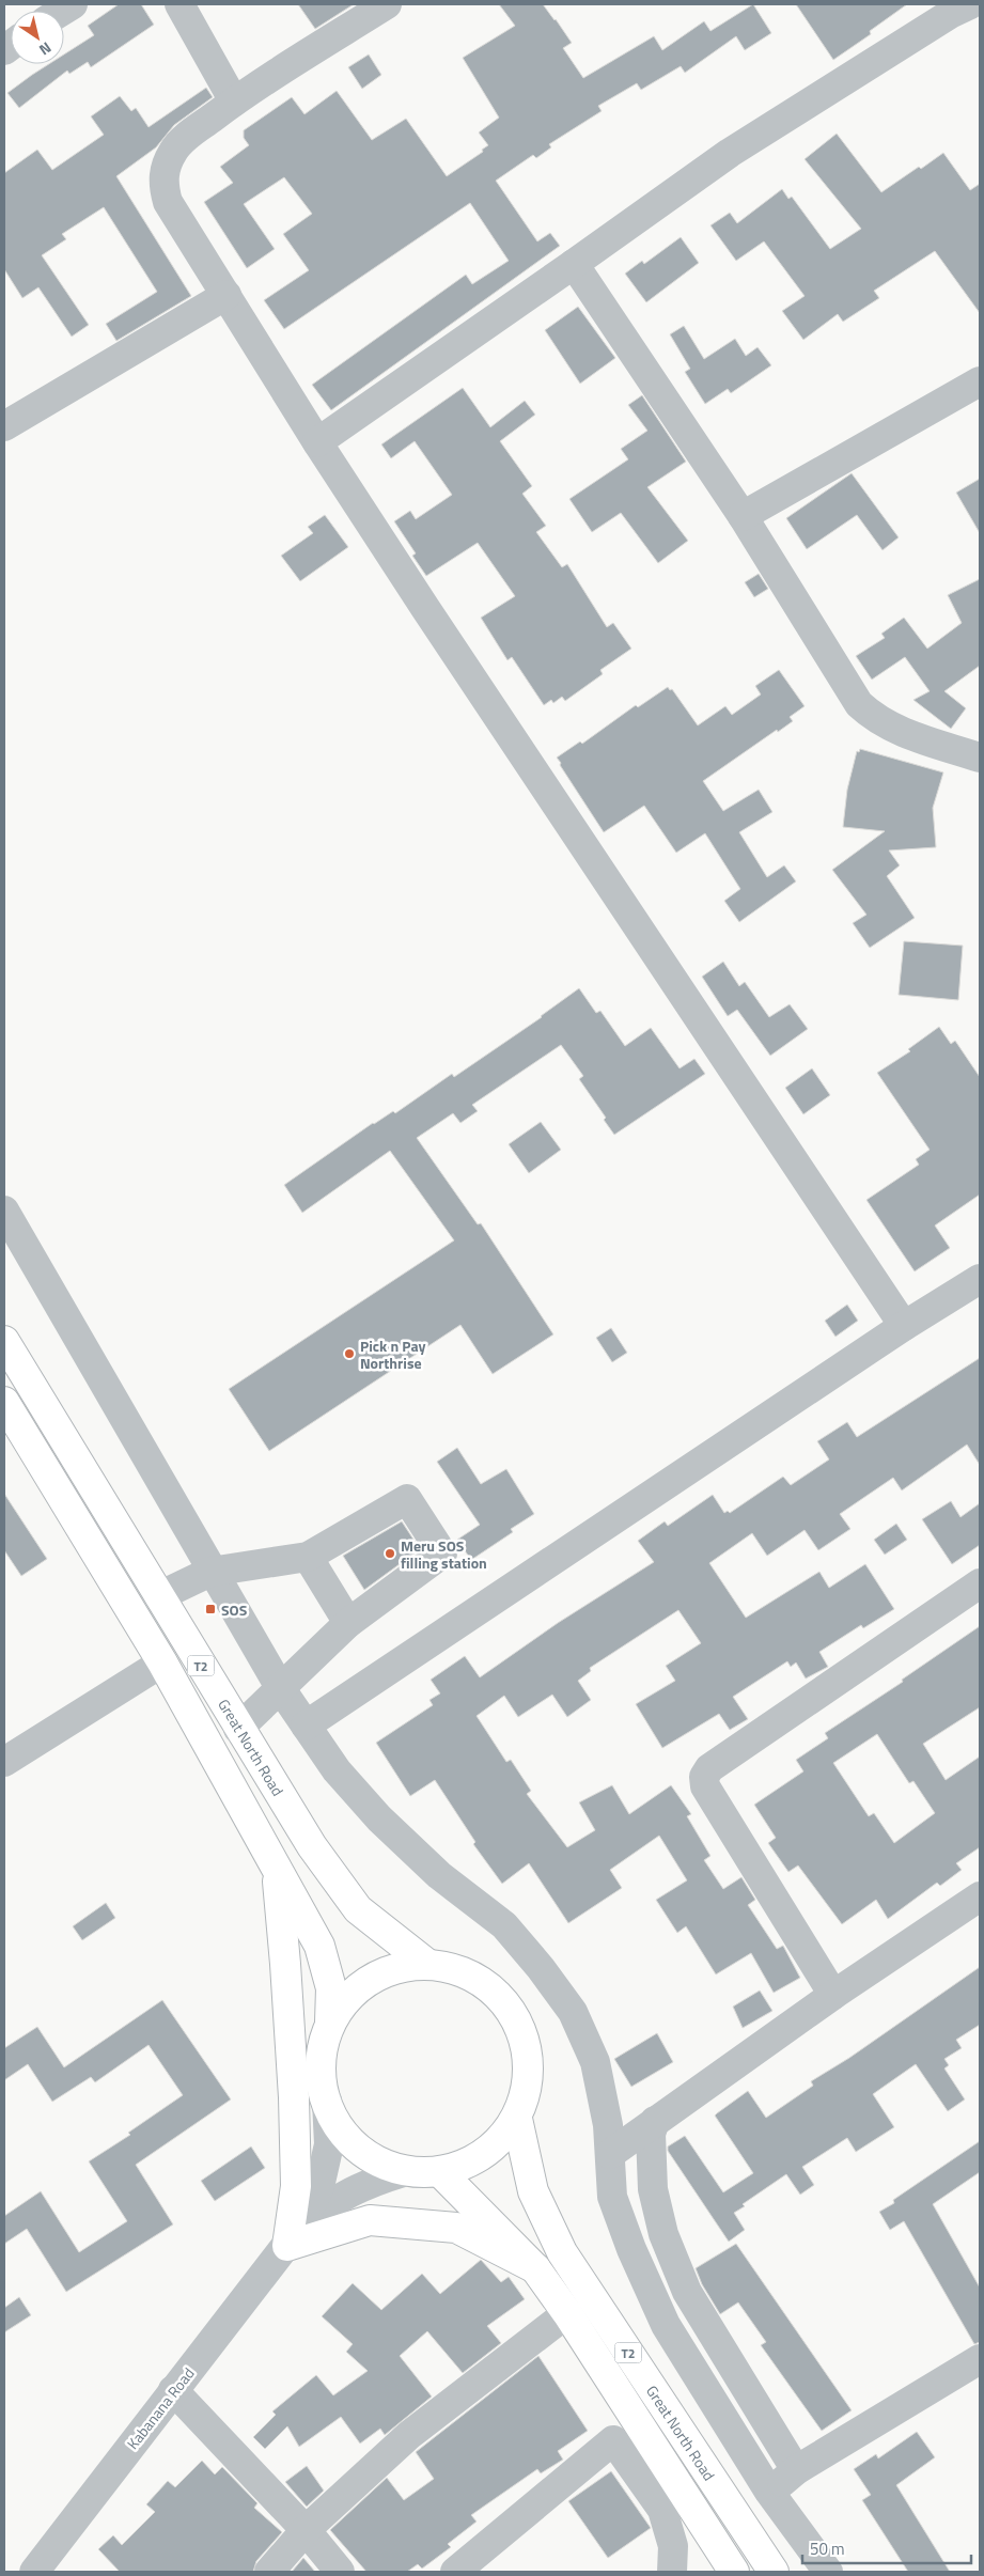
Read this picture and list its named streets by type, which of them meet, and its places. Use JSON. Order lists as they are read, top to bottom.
{
  "streets": {
    "main road": ["T2", "Great North Road"],
    "street": ["Kabanana Road"]
  },
  "crossings": [
    ["T2", "Great North Road"]
  ],
  "places": {
    "other": ["Pick n Pay Northrise", "Meru SOS filling station"],
    "transit": ["SOS"]
  },
  "scale_bar": "50 m",
  "north": "bottom right"
}
